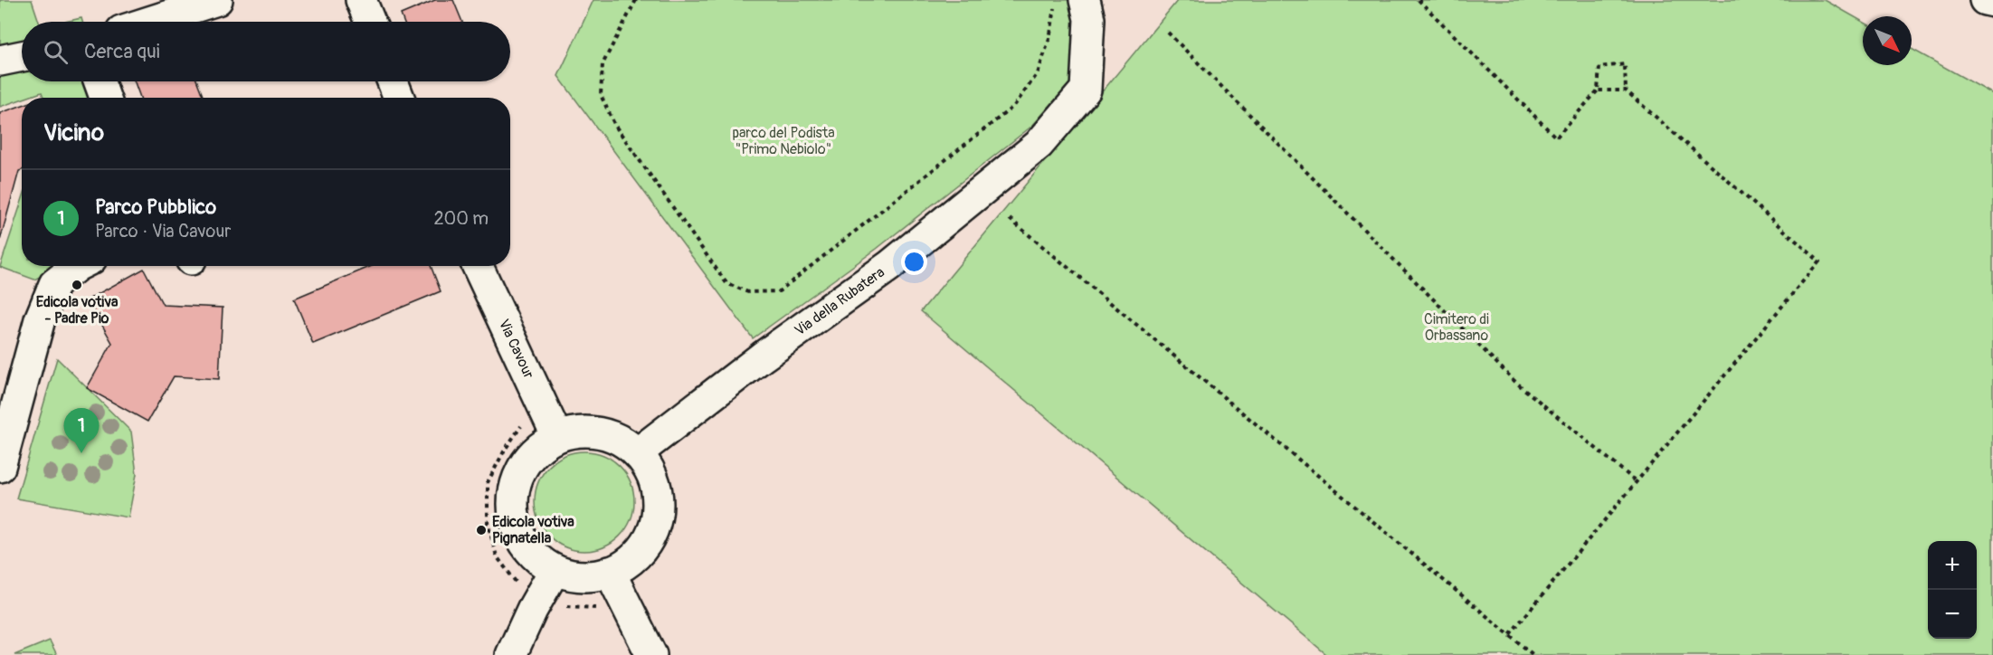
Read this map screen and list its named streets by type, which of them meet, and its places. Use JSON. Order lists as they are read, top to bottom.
{
  "streets": {
    "street": ["Via della Rubatera", "Via Cavour"]
  },
  "crossings": [
    ["Via della Rubatera", "Via Cavour"]
  ],
  "parks": ["parco del Podista \"Primo Nebiolo\"", "Cimitero di Orbassano"],
  "places": ["Edicola votiva - Padre Pio", "Edicola votiva Pignatella"],
  "north": "bottom right",
  "page": {
    "search": "Cerca qui",
    "heading": "Vicino",
    "list": [
      {
        "mark": "1",
        "name": "Parco Pubblico",
        "note": "Parco · Via Cavour",
        "value": "200 m"
      }
    ],
    "pins": "1",
    "map_buttons": ["+", "−"]
  }
}
